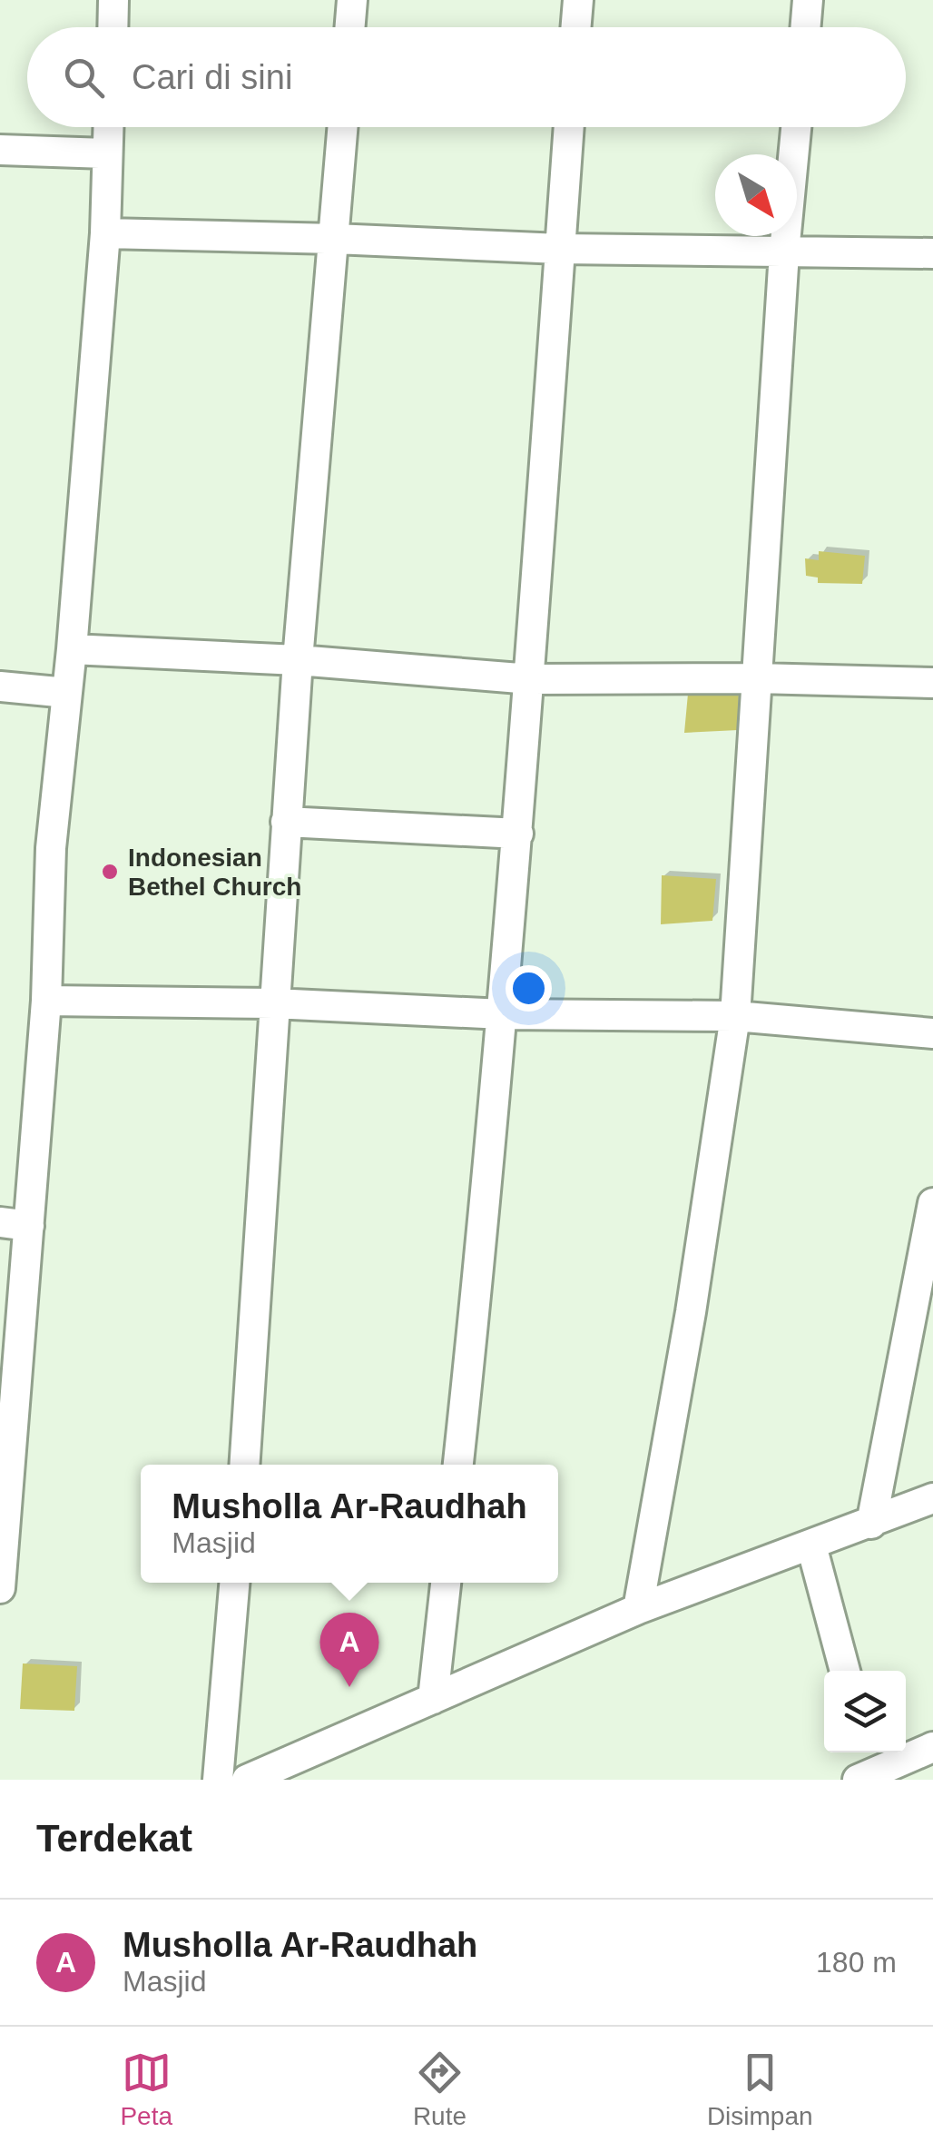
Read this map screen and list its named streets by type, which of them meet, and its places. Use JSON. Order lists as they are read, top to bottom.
{
  "places": ["Indonesian Bethel Church"],
  "north": "bottom right",
  "page": {
    "search": "Cari di sini",
    "popup": ["Musholla Ar-Raudhah", "Masjid"],
    "pins": "A",
    "heading": "Terdekat",
    "list": [
      {
        "mark": "A",
        "name": "Musholla Ar-Raudhah",
        "note": "Masjid",
        "value": "180 m"
      }
    ],
    "nav": ["Peta", "Rute", "Disimpan"]
  }
}
